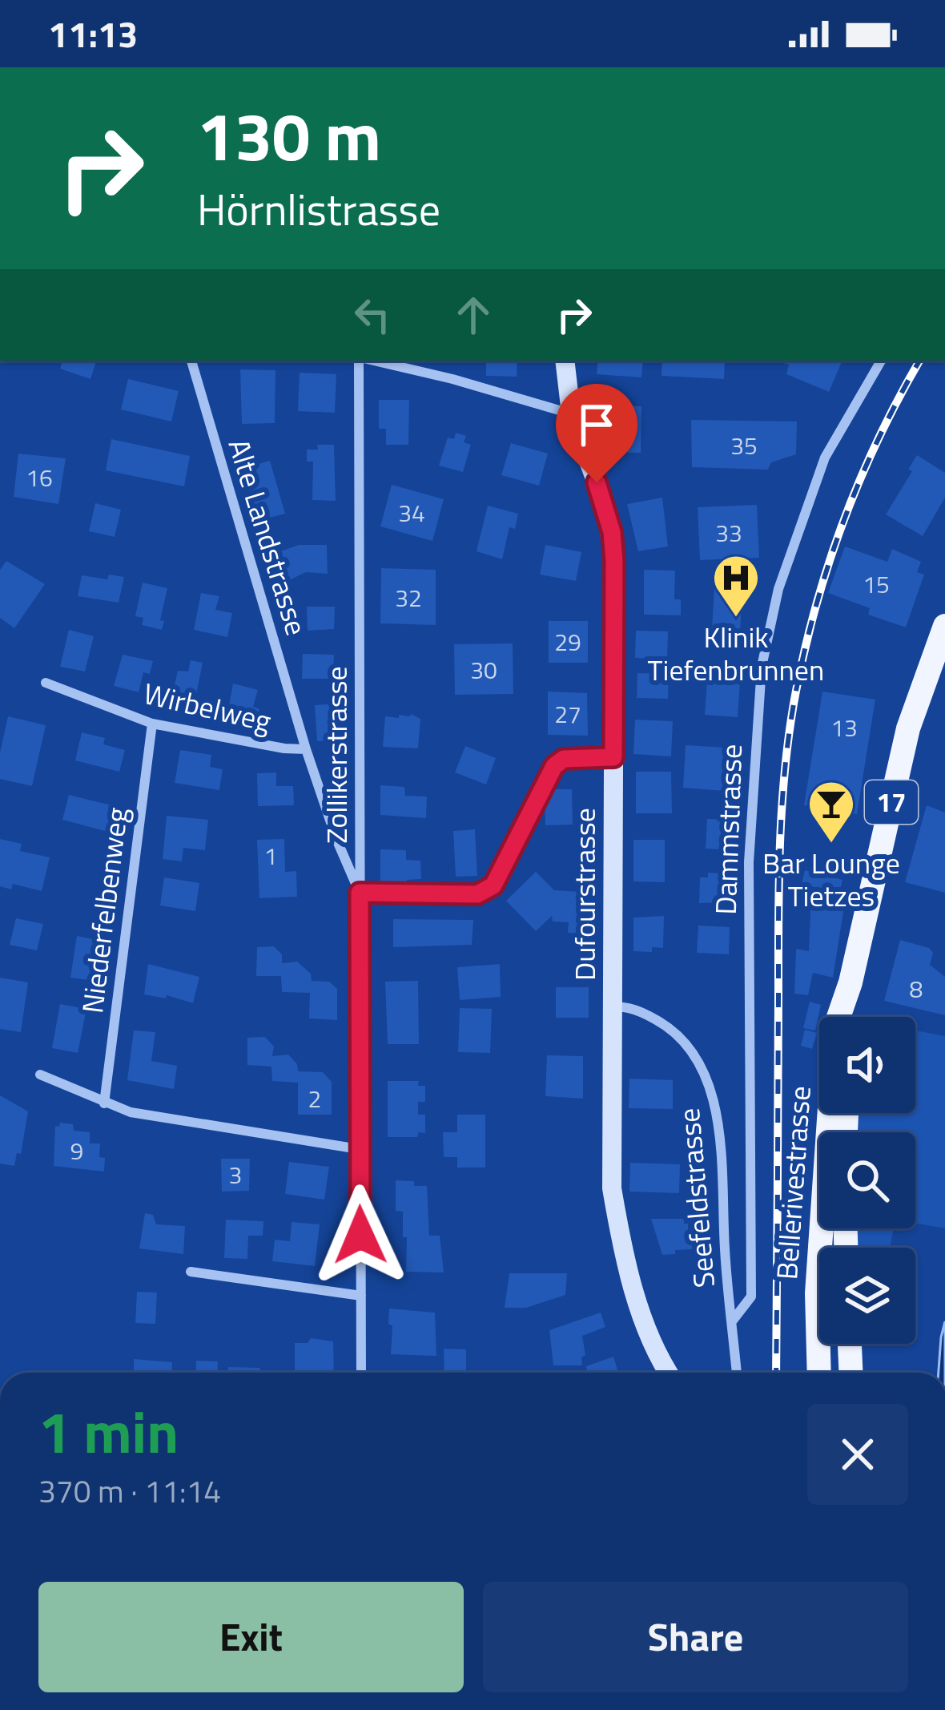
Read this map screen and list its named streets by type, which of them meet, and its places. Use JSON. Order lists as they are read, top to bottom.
{
  "streets": {
    "main road": ["17", "Dufourstrasse", "Bellerivestrasse"],
    "street": [
      "Alte Landstrasse",
      "Wirbelweg",
      "Zollikerstrasse",
      "Dammstrasse",
      "Niederfelbenweg",
      "Seefeldstrasse"
    ]
  },
  "crossings": [
    ["Alte Landstrasse", "Wirbelweg"],
    ["Alte Landstrasse", "Zollikerstrasse"],
    ["Wirbelweg", "Niederfelbenweg"],
    ["17", "Bellerivestrasse"],
    ["Dammstrasse", "Seefeldstrasse"],
    ["Dufourstrasse", "Seefeldstrasse"]
  ],
  "places": {
    "hospital": ["Klinik Tiefenbrunnen"],
    "bar": ["Bar Lounge Tietzes"]
  },
  "house_numbers": [
    "35",
    "16",
    "34",
    "33",
    "15",
    "32",
    "29",
    "30",
    "27",
    "13",
    "1",
    "8",
    "2",
    "9",
    "3"
  ],
  "page": {
    "status": "11:13",
    "turn": ["130 m", "Hörnlistrasse"],
    "heading": ["1 min", "370 m · 11:14"],
    "buttons": ["Exit", "Share"]
  }
}
